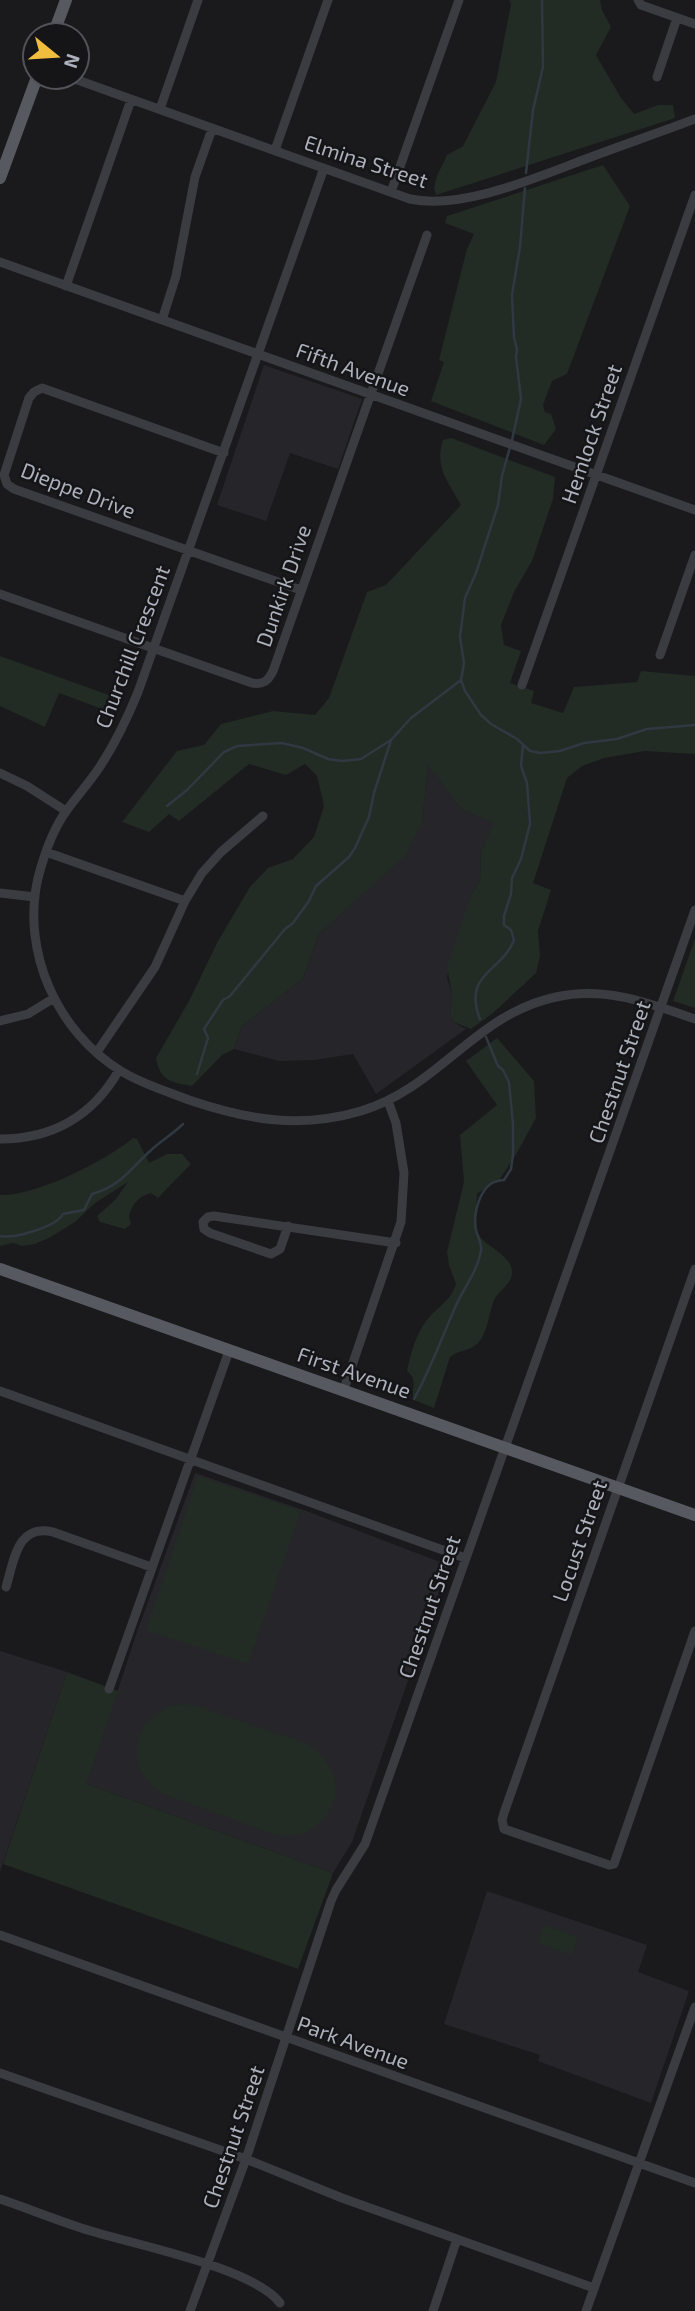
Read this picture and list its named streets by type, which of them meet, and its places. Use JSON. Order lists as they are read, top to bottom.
{
  "streets": {
    "main road": ["First Avenue"],
    "street": [
      "Elmina Street",
      "Fifth Avenue",
      "Hemlock Street",
      "Dieppe Drive",
      "Dunkirk Drive",
      "Churchill Crescent",
      "Chestnut Street",
      "Locust Street",
      "Park Avenue"
    ]
  },
  "crossings": [
    ["Elmina Street", "Churchill Crescent"],
    ["Fifth Avenue", "Hemlock Street"],
    ["Fifth Avenue", "Dunkirk Drive"],
    ["Fifth Avenue", "Churchill Crescent"],
    ["Dieppe Drive", "Dunkirk Drive"],
    ["Dieppe Drive", "Churchill Crescent"],
    ["Dunkirk Drive", "Churchill Crescent"],
    ["Churchill Crescent", "Chestnut Street"],
    ["Chestnut Street", "First Avenue"],
    ["Chestnut Street", "Park Avenue"],
    ["First Avenue", "Locust Street"]
  ],
  "north": "right"
}
